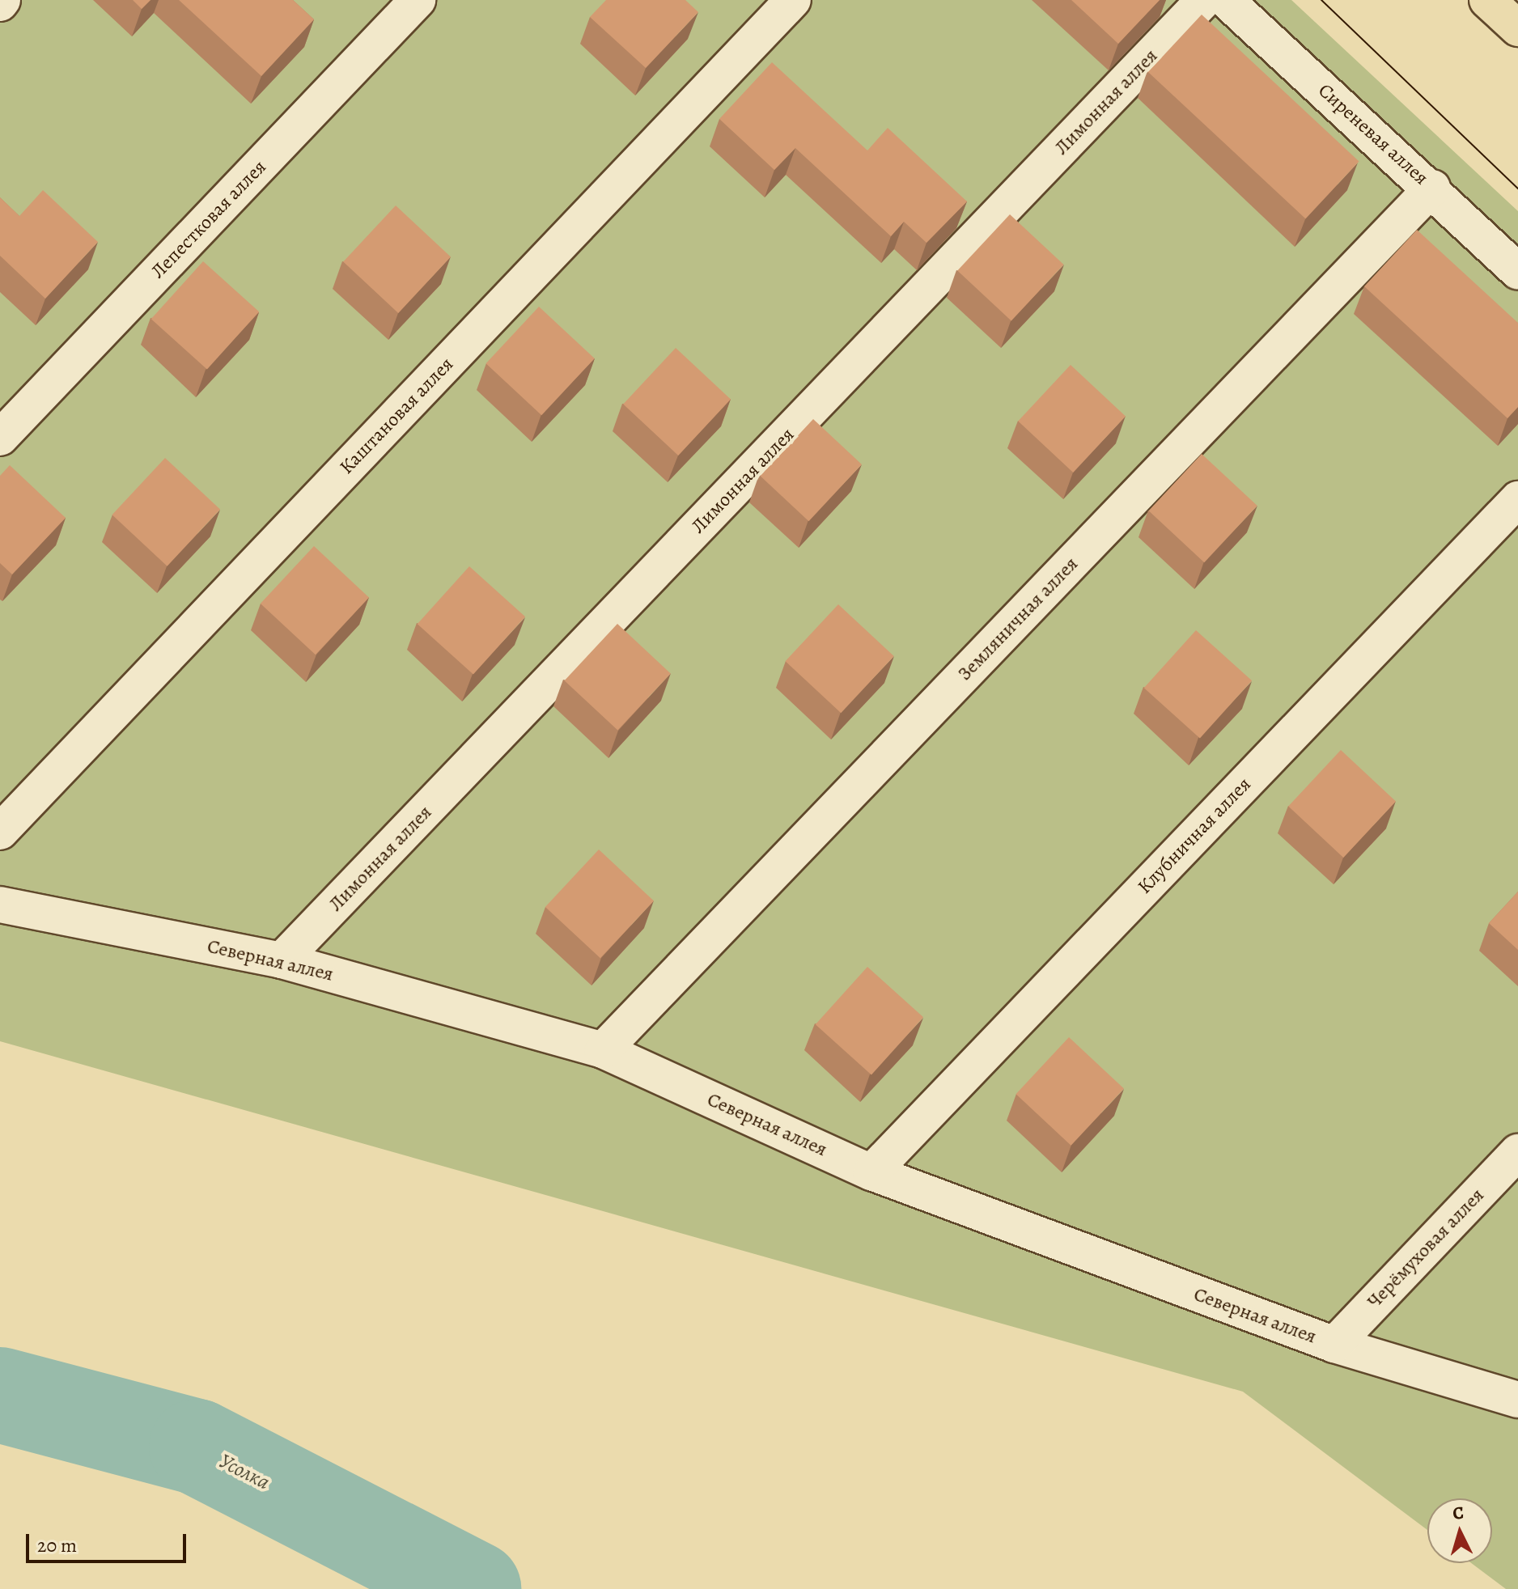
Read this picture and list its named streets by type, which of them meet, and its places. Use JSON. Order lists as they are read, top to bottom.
{
  "streets": {
    "street": [
      "Лимонная аллея",
      "Сиреневая аллея",
      "Лепестковая аллея",
      "Каштановая аллея",
      "Земляничная аллея",
      "Клубничная аллея",
      "Северная аллея",
      "Черёмуховая аллея"
    ]
  },
  "crossings": [
    ["Лимонная аллея", "Северная аллея"],
    ["Сиреневая аллея", "Земляничная аллея"],
    ["Земляничная аллея", "Северная аллея"],
    ["Клубничная аллея", "Северная аллея"],
    ["Северная аллея", "Черёмуховая аллея"]
  ],
  "water": ["Усолка"],
  "scale_bar": "20 m",
  "north": "top"
}
